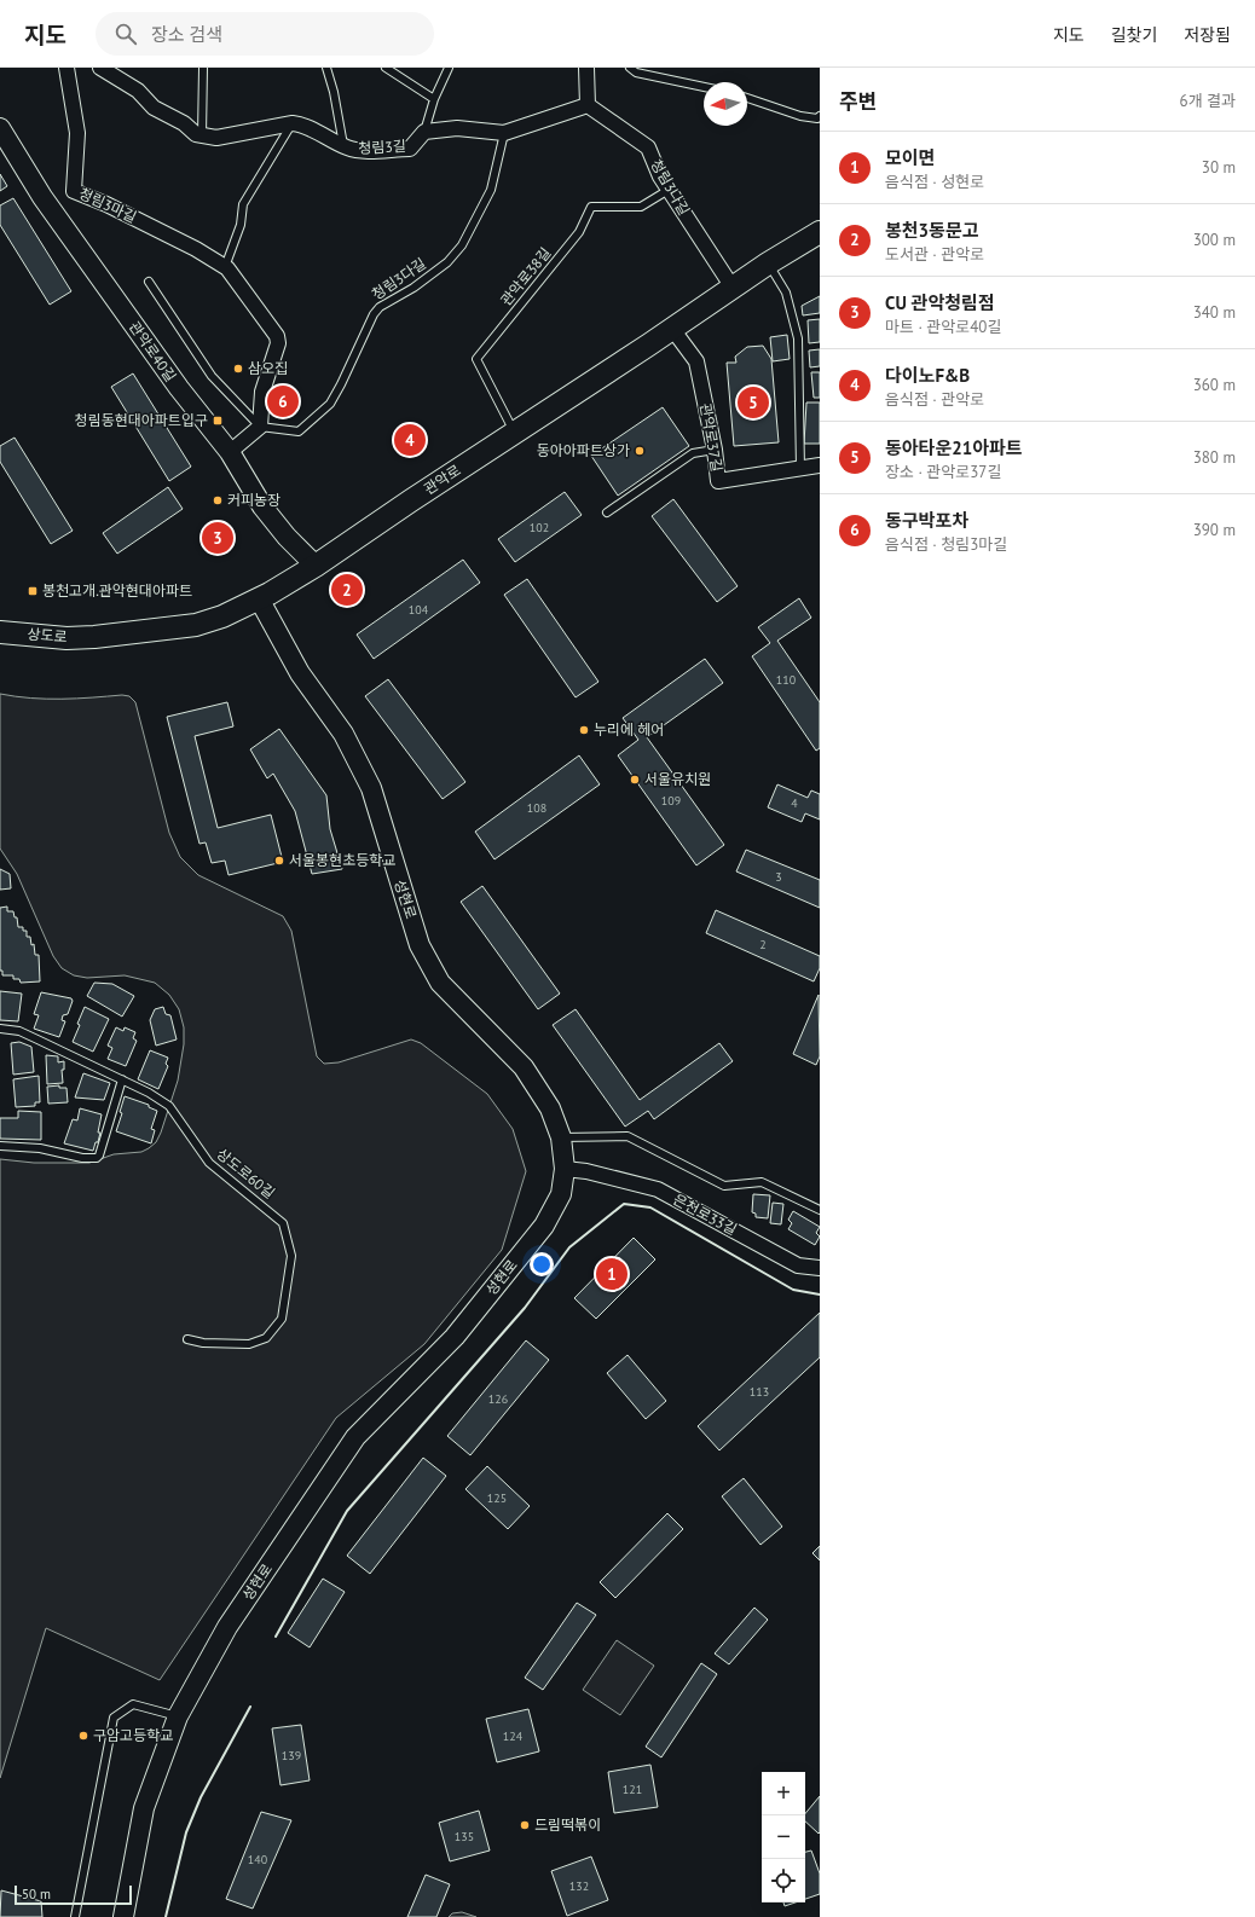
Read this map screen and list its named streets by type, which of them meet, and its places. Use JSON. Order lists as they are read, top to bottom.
{
  "streets": {
    "main road": ["관악로", "상도로"],
    "street": [
      "청림3길",
      "청림3나길",
      "청림3마길",
      "관악로40길",
      "관악로37길",
      "성현로",
      "은천로33길"
    ],
    "lane": ["관악로38길", "청림3다길", "상도로60길"]
  },
  "crossings": [
    ["청림3길", "청림3나길"],
    ["청림3길", "청림3다길"],
    ["청림3나길", "관악로38길"],
    ["청림3나길", "관악로"],
    ["청림3마길", "청림3다길"],
    ["관악로38길", "관악로"],
    ["관악로40길", "관악로"],
    ["관악로37길", "관악로"],
    ["관악로", "상도로"],
    ["관악로", "성현로"],
    ["성현로", "은천로33길"]
  ],
  "places": {
    "other": [
      "삼오집",
      "동아아파트상가",
      "커피농장",
      "누리에 헤어",
      "서울유치원",
      "서울봉현초등학교",
      "구암고등학교",
      "드림떡볶이"
    ],
    "transit": ["청림동현대아파트입구", "봉천고개.관악현대아파트"]
  },
  "house_numbers": [
    "102",
    "104",
    "110",
    "109",
    "4",
    "108",
    "3",
    "2",
    "113",
    "126",
    "125",
    "124",
    "139",
    "121",
    "135",
    "140",
    "132"
  ],
  "scale_bar": "50 m",
  "north": "left",
  "page": {
    "header": "지도",
    "search": "장소 검색",
    "nav": ["지도", "길찾기", "저장됨"],
    "heading": ["주변", "6개 결과"],
    "list": [
      {
        "mark": "1",
        "name": "모이면",
        "note": "음식점 · 성현로",
        "value": "30 m"
      },
      {
        "mark": "2",
        "name": "봉천3동문고",
        "note": "도서관 · 관악로",
        "value": "300 m"
      },
      {
        "mark": "3",
        "name": "CU 관악청림점",
        "note": "마트 · 관악로40길",
        "value": "340 m"
      },
      {
        "mark": "4",
        "name": "다이노F&B",
        "note": "음식점 · 관악로",
        "value": "360 m"
      },
      {
        "mark": "5",
        "name": "동아타운21아파트",
        "note": "장소 · 관악로37길",
        "value": "380 m"
      },
      {
        "mark": "6",
        "name": "동구박포차",
        "note": "음식점 · 청림3마길",
        "value": "390 m"
      }
    ],
    "pins": [
      "6",
      "5",
      "4",
      "3",
      "2",
      "1"
    ],
    "map_buttons": ["+", "−"],
    "scale": "50 m"
  }
}
